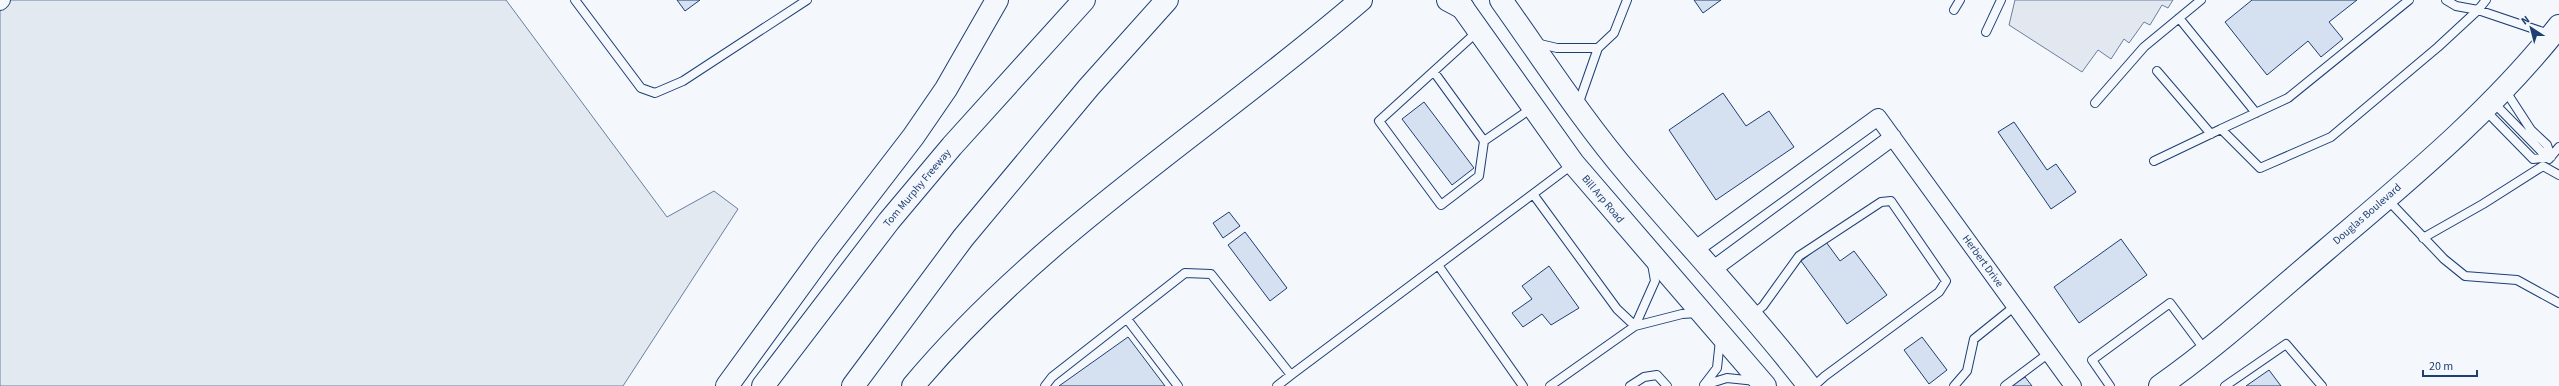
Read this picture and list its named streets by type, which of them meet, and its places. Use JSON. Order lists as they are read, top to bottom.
{
  "streets": {
    "main road": ["Tom Murphy Freeway", "Bill Arp Road", "Douglas Boulevard"],
    "street": ["Herbert Drive"]
  },
  "scale_bar": "20 m",
  "north": "top left"
}
